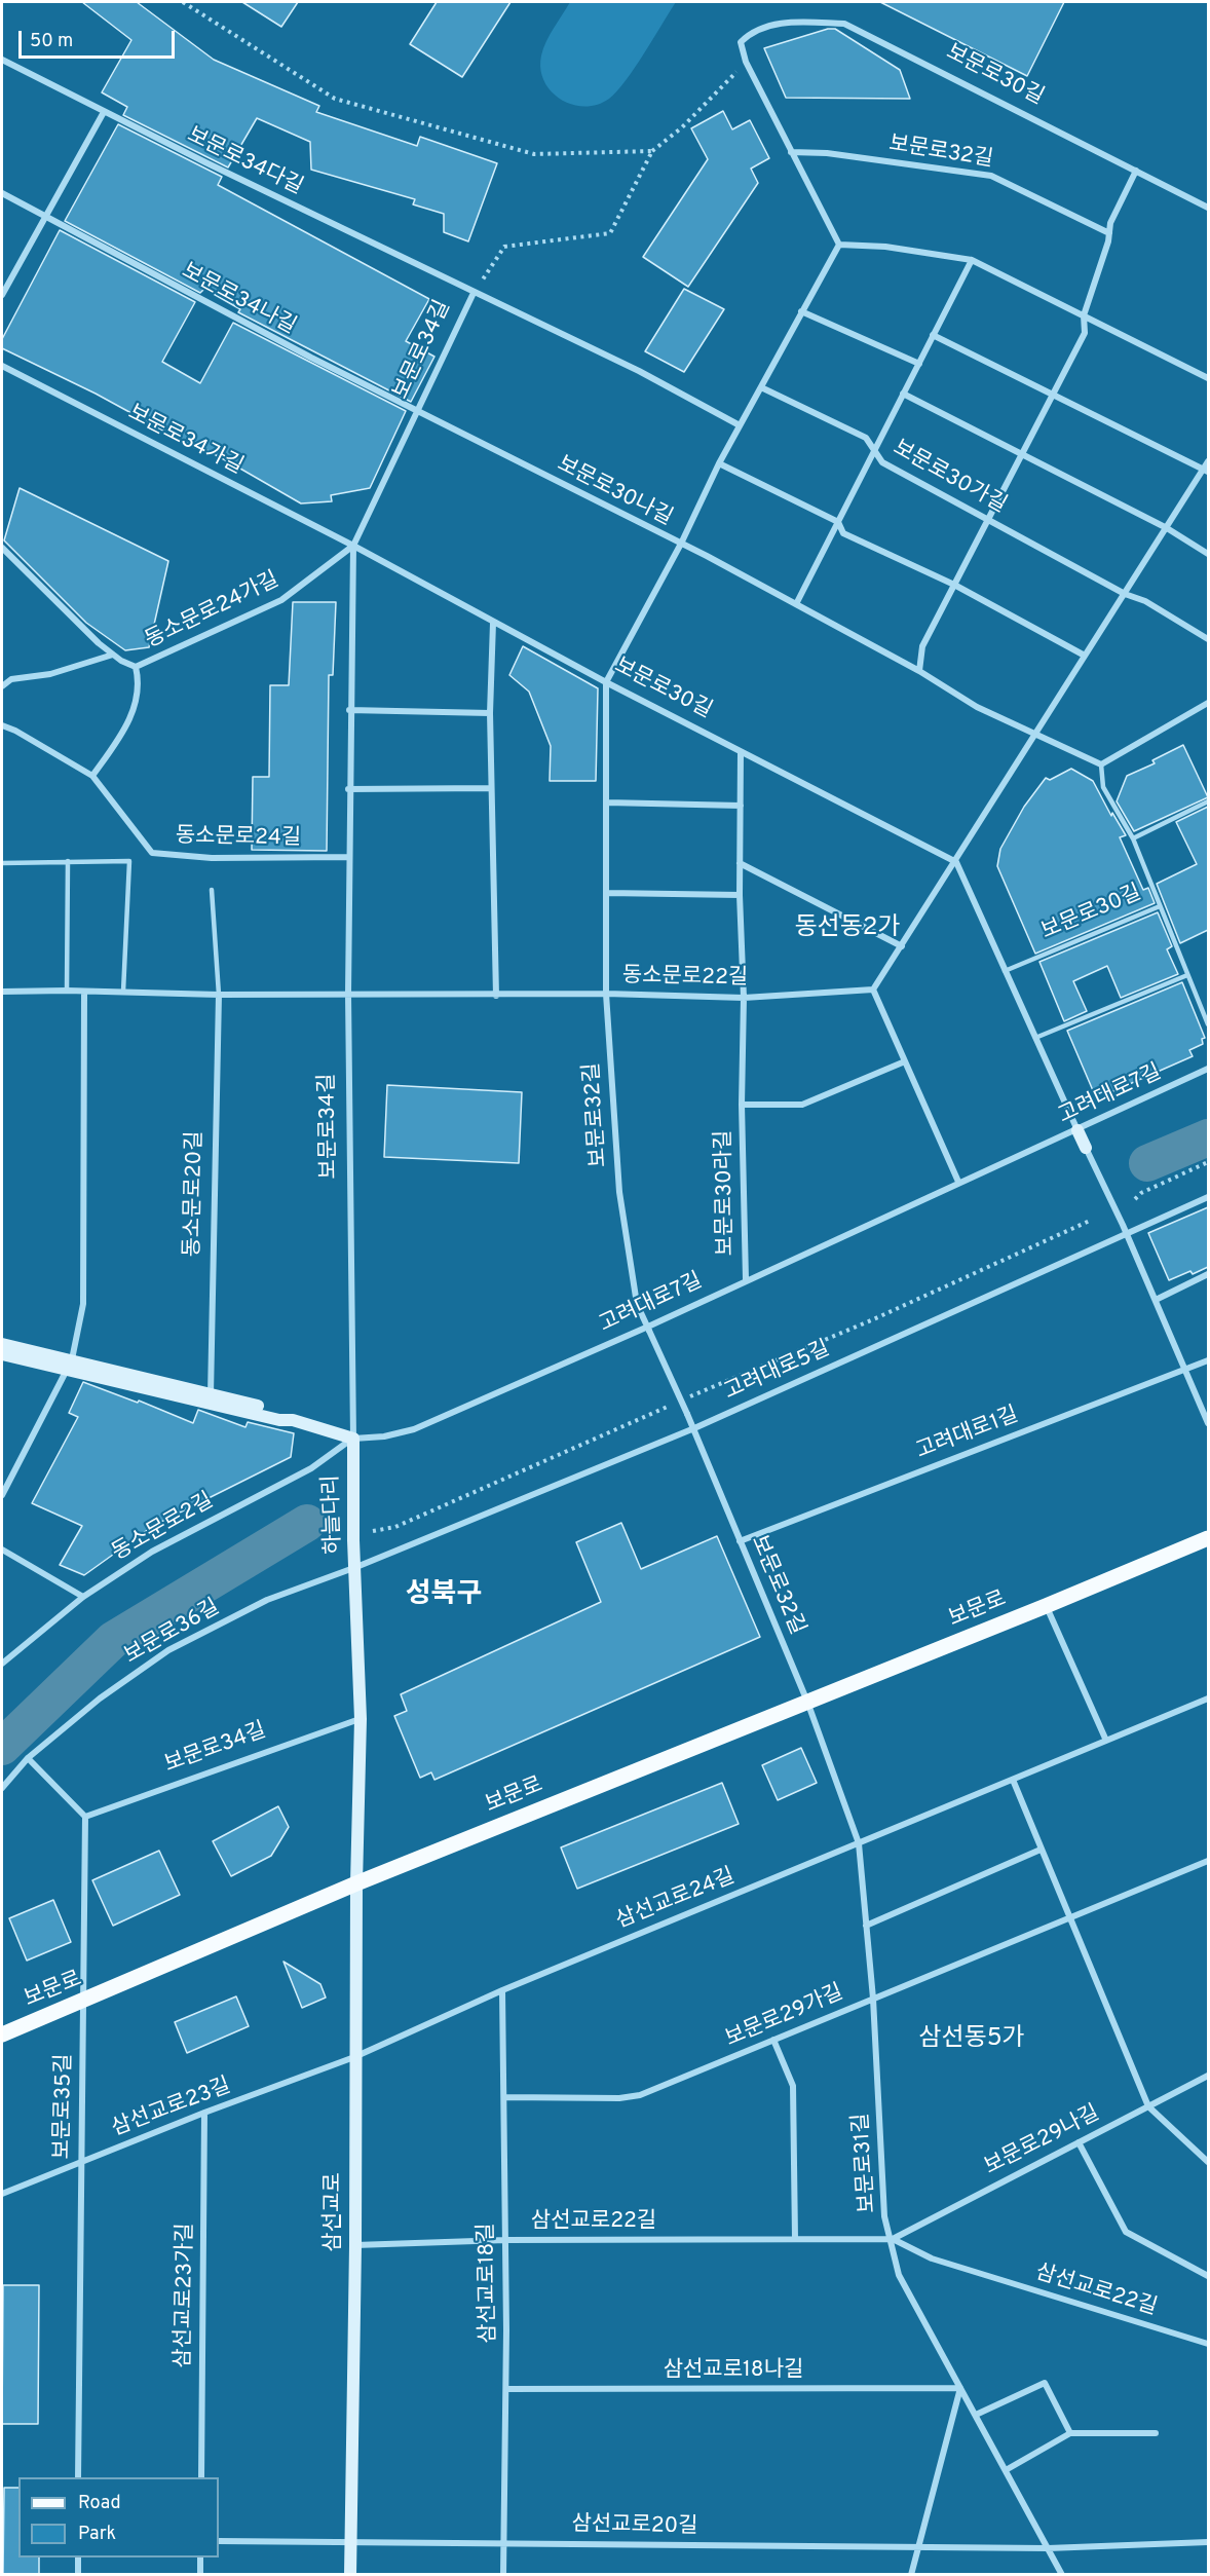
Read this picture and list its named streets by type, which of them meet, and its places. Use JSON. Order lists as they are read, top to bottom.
{
  "streets": {
    "main road": ["보문로"],
    "street": [
      "보문로30길",
      "보문로32길",
      "보문로34다길",
      "보문로34나길",
      "보문로34길",
      "보문로34가길",
      "보문로30가길",
      "보문로30나길",
      "동소문로24가길",
      "동소문로24길",
      "동소문로22길",
      "고려대로7길",
      "보문로30라길",
      "동소문로20길",
      "고려대로5길",
      "고려대로1길",
      "하늘다리",
      "동소문로2길",
      "보문로36길",
      "삼선교로24길",
      "보문로29가길",
      "보문로35길",
      "삼선교로23길",
      "보문로29나길",
      "보문로31길",
      "삼선교로",
      "삼선교로22길",
      "삼선교로18길",
      "삼선교로23가길",
      "삼선교로18나길",
      "삼선교로20길"
    ]
  },
  "crossings": [
    ["보문로30길", "보문로32길"],
    ["보문로30길", "보문로34길"],
    ["보문로30길", "보문로34가길"],
    ["보문로30길", "동소문로24가길"],
    ["보문로30길", "보문로30라길"],
    ["보문로32길", "보문로34길"],
    ["보문로32길", "보문로30가길"],
    ["보문로32길", "보문로30나길"],
    ["보문로32길", "동소문로22길"],
    ["보문로32길", "고려대로7길"],
    ["보문로32길", "고려대로5길"],
    ["보문로32길", "고려대로1길"],
    ["보문로32길", "보문로"],
    ["보문로32길", "보문로31길"],
    ["보문로34다길", "보문로34길"],
    ["보문로34나길", "보문로34길"],
    ["보문로34나길", "보문로30나길"],
    ["보문로34길", "보문로34가길"],
    ["보문로34길", "보문로30나길"],
    ["보문로34길", "동소문로24가길"],
    ["보문로34길", "동소문로24길"],
    ["보문로34길", "동소문로22길"],
    ["보문로34길", "고려대로7길"],
    ["보문로34길", "하늘다리"],
    ["보문로34길", "동소문로2길"],
    ["보문로34길", "보문로35길"],
    ["보문로34가길", "동소문로24가길"],
    ["동소문로22길", "보문로30라길"],
    ["동소문로22길", "동소문로20길"],
    ["고려대로7길", "보문로30라길"],
    ["고려대로7길", "동소문로2길"],
    ["고려대로5길", "하늘다리"],
    ["고려대로5길", "보문로36길"],
    ["하늘다리", "보문로36길"],
    ["보문로", "보문로35길"],
    ["보문로", "보문로31길"],
    ["보문로", "삼선교로"],
    ["삼선교로24길", "삼선교로23길"],
    ["삼선교로24길", "보문로31길"],
    ["삼선교로24길", "삼선교로"],
    ["삼선교로24길", "삼선교로18길"],
    ["보문로29가길", "보문로31길"],
    ["보문로29가길", "삼선교로18길"],
    ["보문로35길", "삼선교로23길"],
    ["삼선교로23길", "삼선교로"],
    ["삼선교로23길", "삼선교로23가길"],
    ["보문로29나길", "보문로31길"],
    ["보문로29나길", "삼선교로22길"],
    ["보문로31길", "삼선교로22길"],
    ["보문로31길", "삼선교로18나길"],
    ["보문로31길", "삼선교로20길"],
    ["삼선교로", "삼선교로22길"],
    ["삼선교로", "삼선교로20길"],
    ["삼선교로22길", "삼선교로18길"],
    ["삼선교로18길", "삼선교로18나길"],
    ["삼선교로18길", "삼선교로20길"]
  ],
  "districts": ["동선동2가", "성북구", "삼선동5가"],
  "legend": ["Road", "Park"],
  "scale_bar": "50 m"
}
